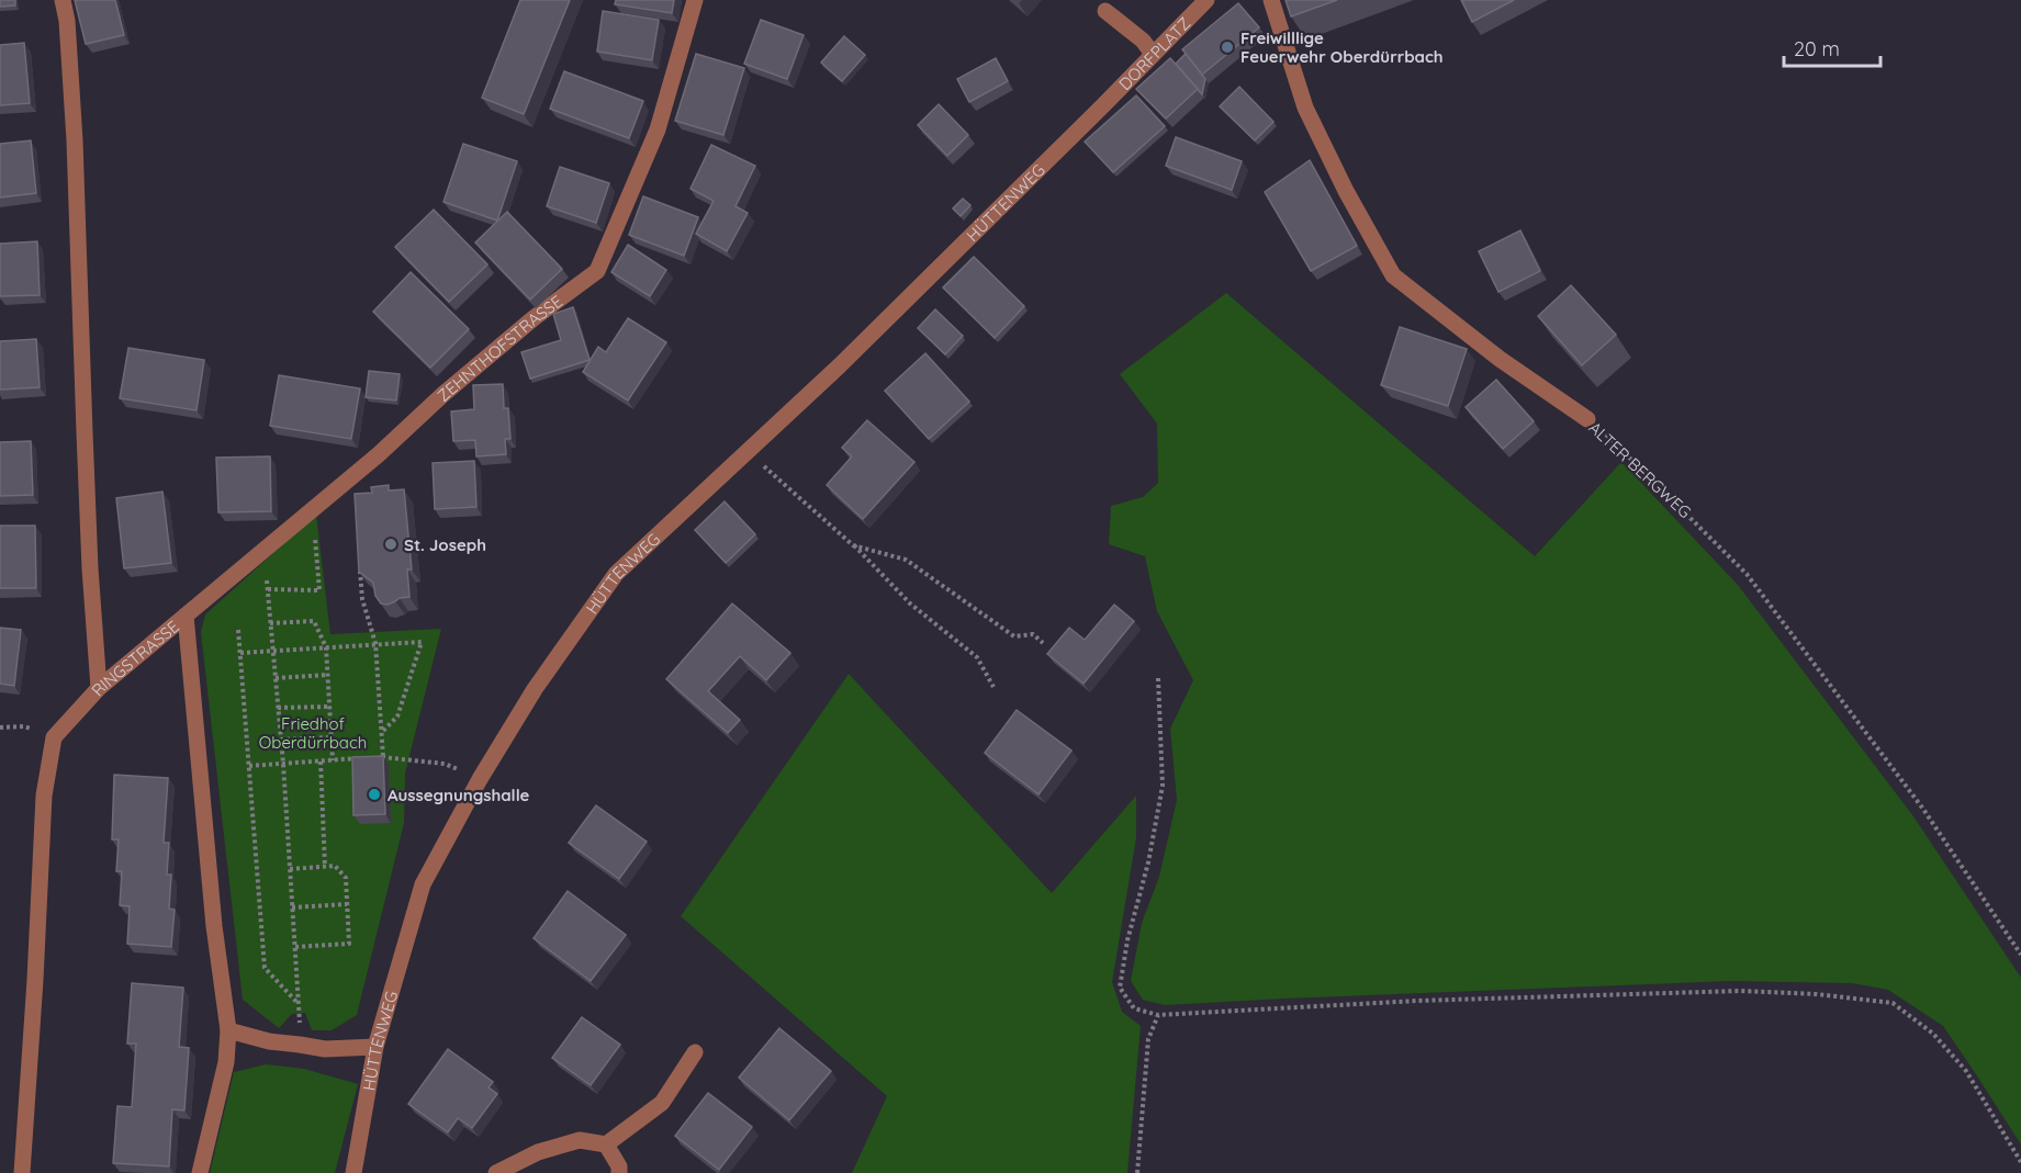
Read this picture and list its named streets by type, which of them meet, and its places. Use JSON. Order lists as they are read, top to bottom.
{
  "streets": {
    "street": [
      "DORFPLATZ",
      "HÜTTENWEG",
      "ZEHNTHOFSTRASSE",
      "ALTER BERGWEG",
      "RINGSTRASSE"
    ]
  },
  "crossings": [
    ["DORFPLATZ", "HÜTTENWEG"],
    ["ZEHNTHOFSTRASSE", "RINGSTRASSE"]
  ],
  "parks": ["Friedhof Oberdürrbach"],
  "places": ["Freiwilllige Feuerwehr Oberdürrbach", "St. Joseph", "Aussegnungshalle"],
  "scale_bar": "20 m"
}
